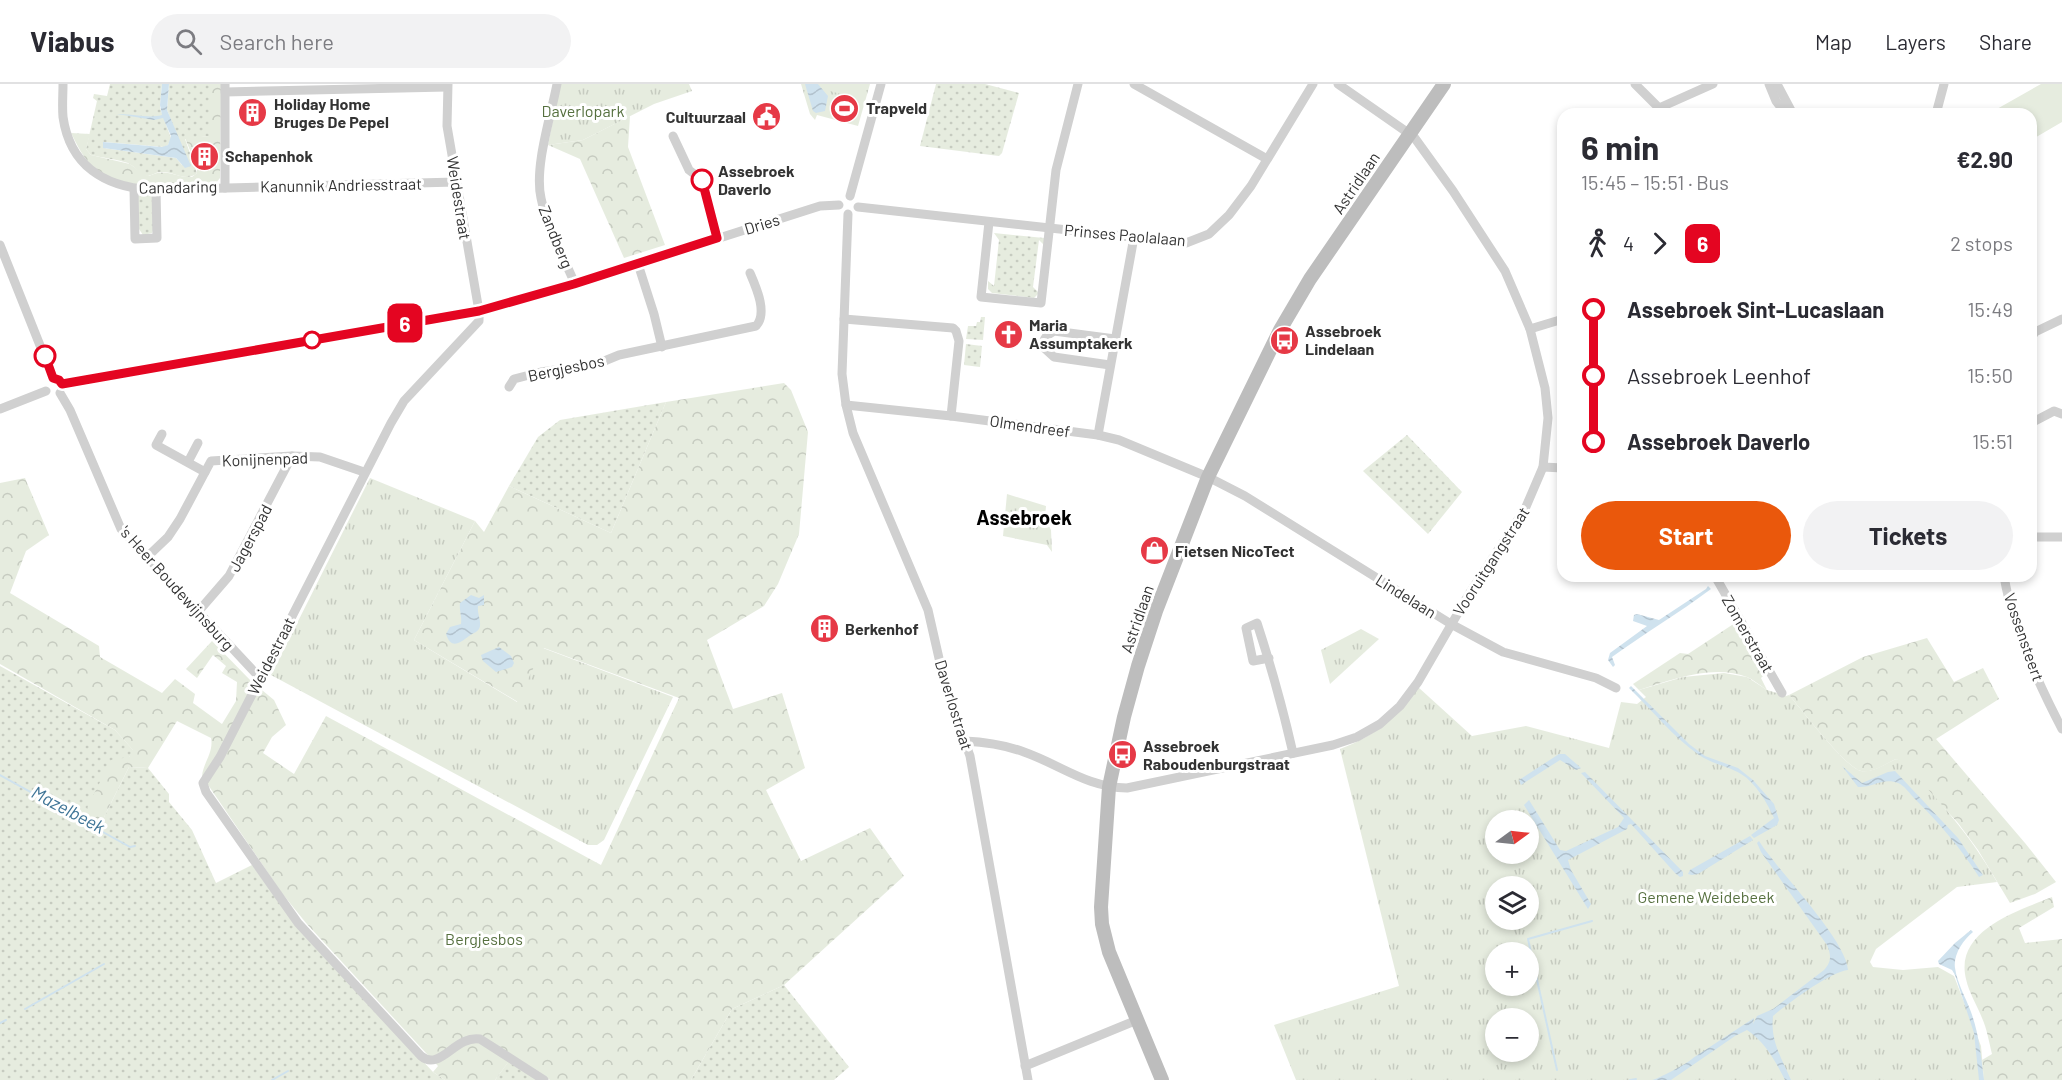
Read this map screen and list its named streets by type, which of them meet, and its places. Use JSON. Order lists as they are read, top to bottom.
{
  "streets": {
    "main road": ["Astridlaan"],
    "street": [
      "Kanunnik Andriesstraat",
      "Canadaring",
      "Weidestraat",
      "Dries",
      "Prinses Paolalaan",
      "Zandberg",
      "Bergjesbos",
      "Olmendreef",
      "Konijnenpad",
      "Jagerspad",
      "Vooruitgangstraat",
      "'s Heer Boudewijnsburg",
      "Lindelaan",
      "Zomerstraat",
      "Vossensteert",
      "Daverlostraat"
    ]
  },
  "crossings": [
    ["Astridlaan", "Olmendreef"],
    ["Astridlaan", "Vooruitgangstraat"],
    ["Astridlaan", "Lindelaan"],
    ["Kanunnik Andriesstraat", "Canadaring"],
    ["Kanunnik Andriesstraat", "Weidestraat"],
    ["Weidestraat", "Dries"],
    ["Weidestraat", "Konijnenpad"],
    ["Weidestraat", "'s Heer Boudewijnsburg"],
    ["Dries", "Prinses Paolalaan"],
    ["Dries", "Zandberg"],
    ["Dries", "'s Heer Boudewijnsburg"],
    ["Dries", "Daverlostraat"],
    ["Prinses Paolalaan", "Daverlostraat"],
    ["Olmendreef", "Lindelaan"],
    ["Olmendreef", "Daverlostraat"],
    ["Konijnenpad", "Jagerspad"],
    ["Konijnenpad", "'s Heer Boudewijnsburg"],
    ["Jagerspad", "'s Heer Boudewijnsburg"],
    ["Vooruitgangstraat", "Lindelaan"],
    ["Vooruitgangstraat", "Daverlostraat"]
  ],
  "districts": ["Assebroek"],
  "water": ["Mazelbeek"],
  "parks": ["Daverlopark", "Gemene Weidebeek", "Bergjesbos"],
  "places": {
    "sports": ["Trapveld"],
    "building": ["Holiday Home Bruges De Pepel", "Schapenhok", "Berkenhof"],
    "public building": ["Cultuurzaal"],
    "other": ["Assebroek Daverlo"],
    "church": ["Maria Assumptakerk"],
    "bus stop": ["Assebroek Lindelaan", "Assebroek Raboudenburgstraat"],
    "shop": ["Fietsen NicoTect"]
  },
  "lines": ["bus line 6"],
  "north": "right",
  "page": {
    "header": "Viabus",
    "search": "Search here",
    "nav": ["Map", "Layers", "Share"],
    "on_map": "6",
    "heading": ["6 min", "15:45 – 15:51 · Bus", "€2.90"],
    "legs": ["4", "6", "2 stops"],
    "list": [
      {
        "name": "Assebroek Sint-Lucaslaan",
        "value": "15:49"
      },
      {
        "name": "Assebroek Leenhof",
        "value": "15:50"
      },
      {
        "name": "Assebroek Daverlo",
        "value": "15:51"
      }
    ],
    "buttons": ["Start", "Tickets"],
    "map_buttons": ["+", "−"]
  }
}
